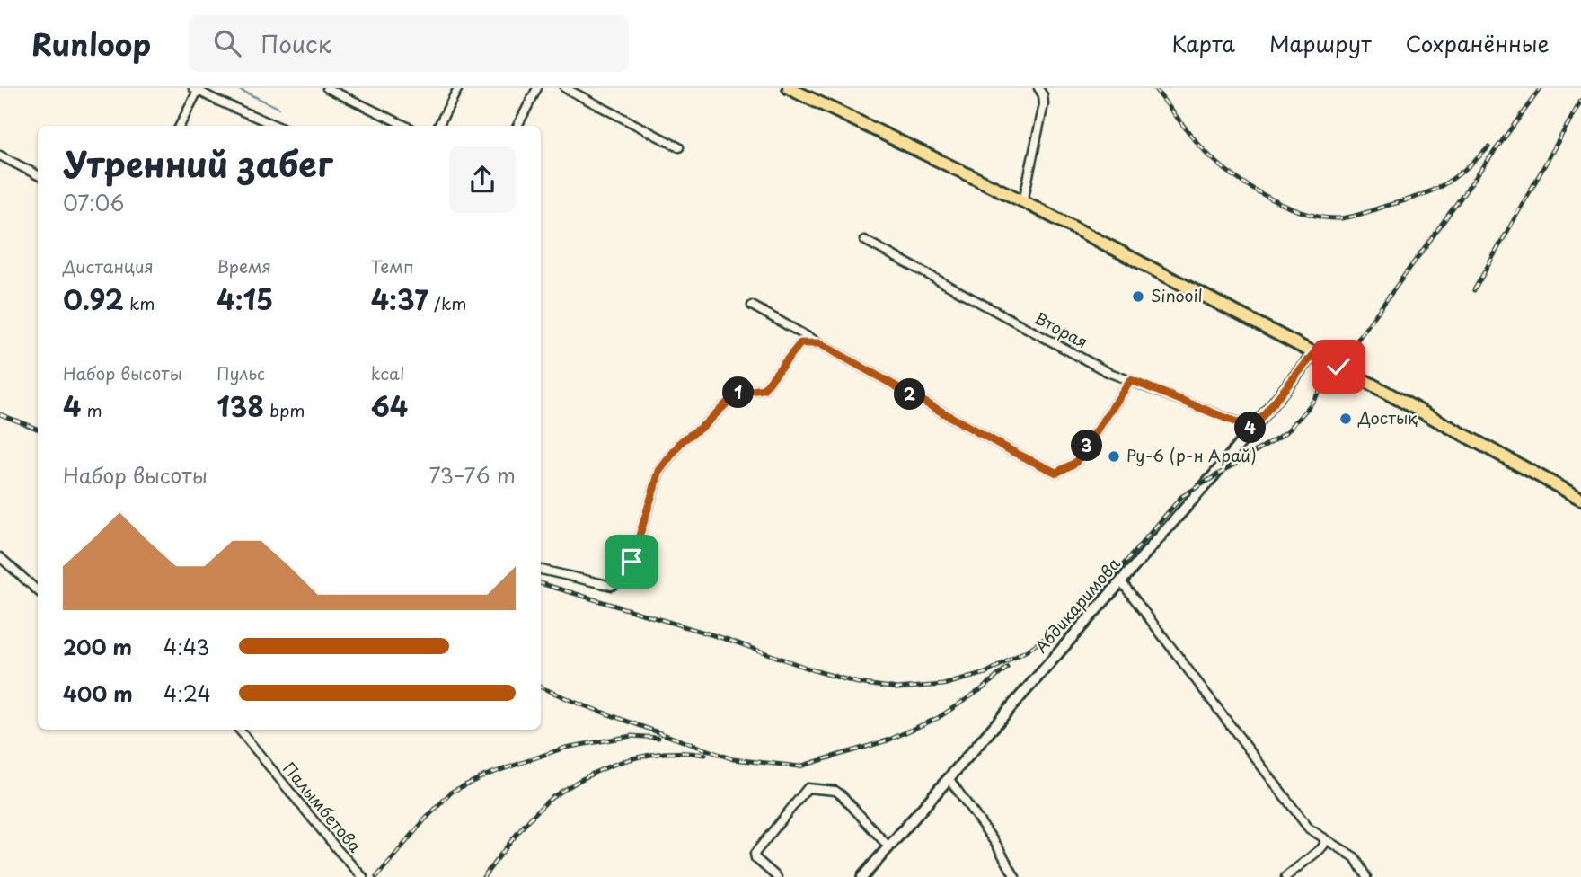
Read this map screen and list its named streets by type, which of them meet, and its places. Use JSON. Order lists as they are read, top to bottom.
{
  "streets": {
    "main road": ["Абдикаримова"],
    "street": ["Вторая", "Палымбетова"]
  },
  "crossings": [
    ["Вторая", "Абдикаримова"]
  ],
  "places": ["Sinooil", "Достық", "Ру-6 (р-н Арай)"],
  "page": {
    "header": "Runloop",
    "search": "Поиск",
    "nav": ["Карта", "Маршрут", "Сохранённые"],
    "heading": ["Утренний забег", "07:06"],
    "stats": [
      ["Дистанция", "0.92 km"],
      ["Время", "4:15"],
      ["Темп", "4:37 /km"],
      ["Набор высоты", "4 m"],
      ["Пульс", "138 bpm"],
      ["kcal", "64"]
    ],
    "pins": [
      "1",
      "2",
      "4",
      "3"
    ],
    "chart": ["Набор высоты", "73–76 m"],
    "list": [
      {
        "name": "200 m",
        "note": "4:43"
      },
      {
        "name": "400 m",
        "note": "4:24"
      }
    ]
  }
}
